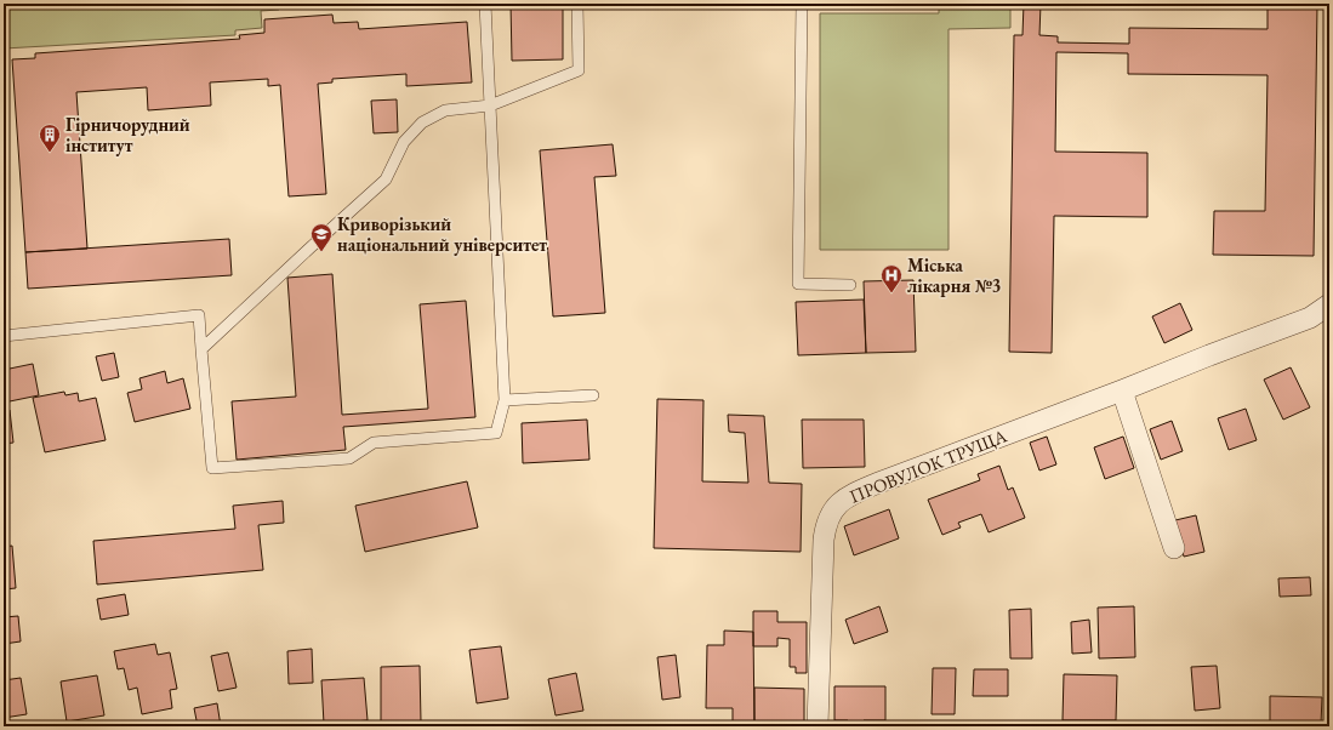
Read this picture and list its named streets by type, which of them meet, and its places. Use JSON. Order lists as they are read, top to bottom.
{
  "streets": {
    "street": ["ПРОВУЛОК ТРУЩА"]
  },
  "places": {
    "building": ["Гірничорудний інститут"],
    "school or university": ["Криворізький національний університет"],
    "hospital": ["Міська лікарня №3"]
  }
}
